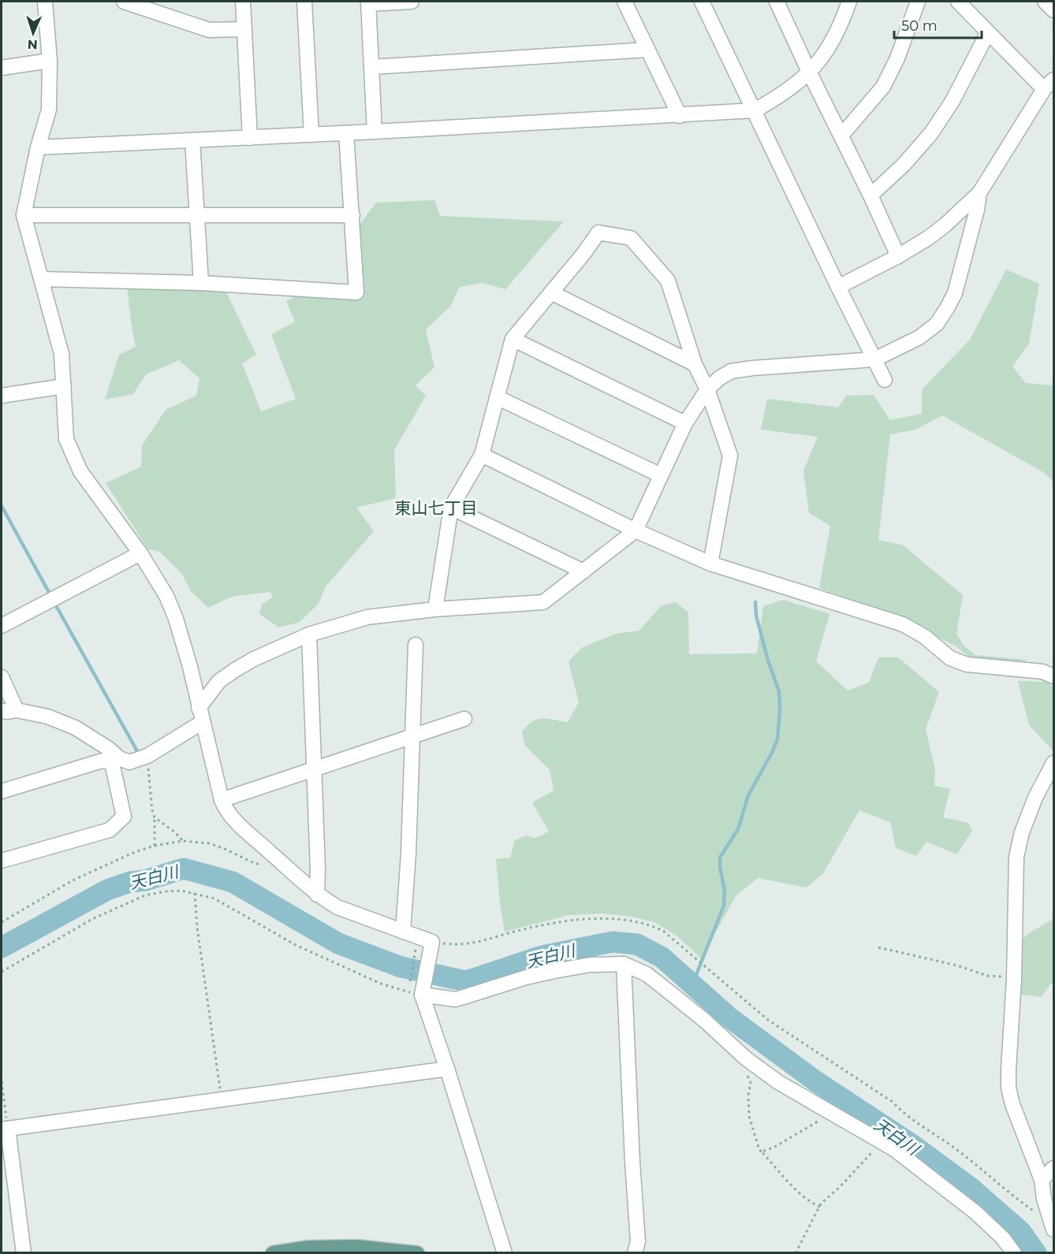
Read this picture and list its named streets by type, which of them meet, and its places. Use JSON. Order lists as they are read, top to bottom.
{
  "districts": ["東山七丁目"],
  "water": ["天白川"],
  "scale_bar": "50 m",
  "north": "bottom"
}
